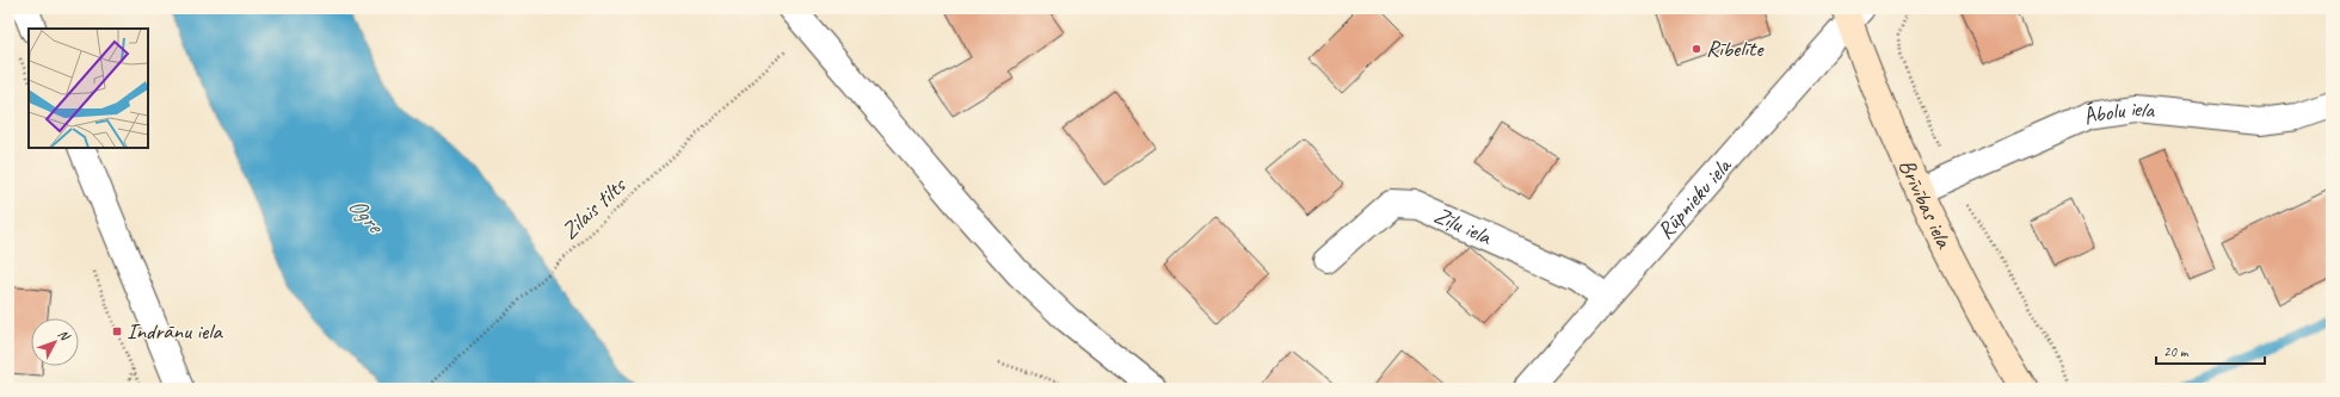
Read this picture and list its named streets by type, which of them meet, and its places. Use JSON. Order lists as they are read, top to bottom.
{
  "streets": {
    "main road": ["Brīvības iela"],
    "street": ["Ābolu iela", "Rūpnieku iela", "Zīļu iela"],
    "path": ["Zilais tilts"]
  },
  "crossings": [
    ["Ābolu iela", "Brīvības iela"],
    ["Rūpnieku iela", "Brīvības iela"],
    ["Rūpnieku iela", "Zīļu iela"]
  ],
  "water": ["Ogre"],
  "places": {
    "other": ["Rībelīte"],
    "transit": ["Indrānu iela"]
  },
  "scale_bar": "20 m",
  "north": "top right"
}
